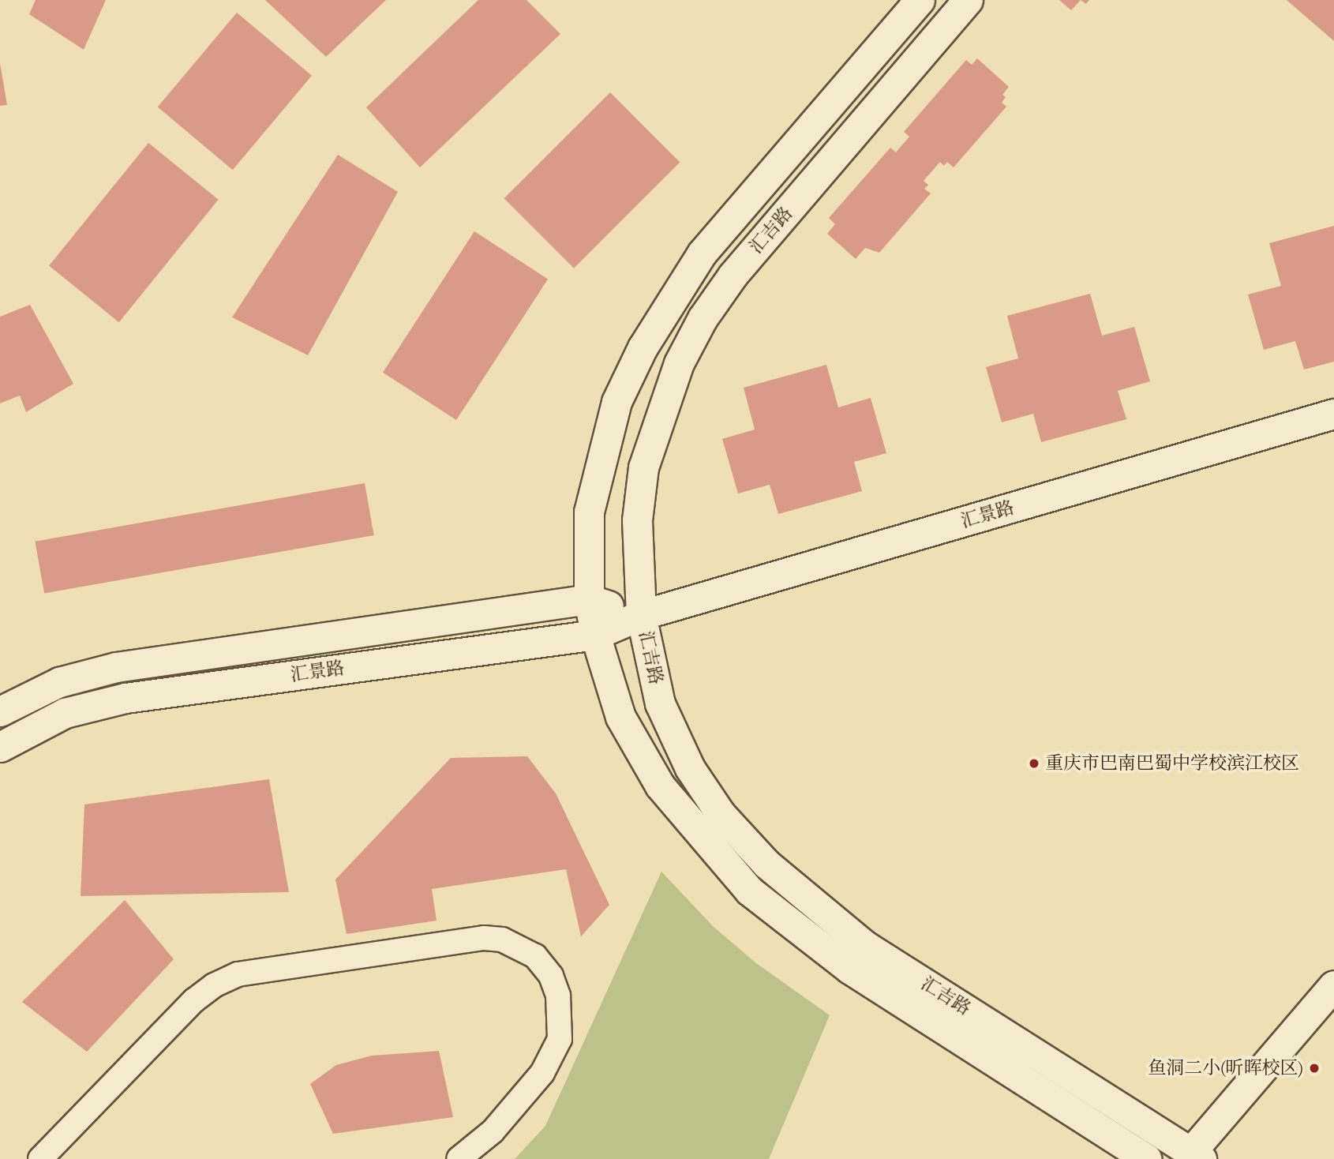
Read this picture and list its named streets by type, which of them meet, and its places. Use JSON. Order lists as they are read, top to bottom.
{
  "streets": {
    "street": ["汇吉路", "汇景路"]
  },
  "crossings": [
    ["汇吉路", "汇景路"]
  ],
  "places": ["重庆市巴南巴蜀中学校滨江校区", "鱼洞二小(昕晖校区)"]
}
